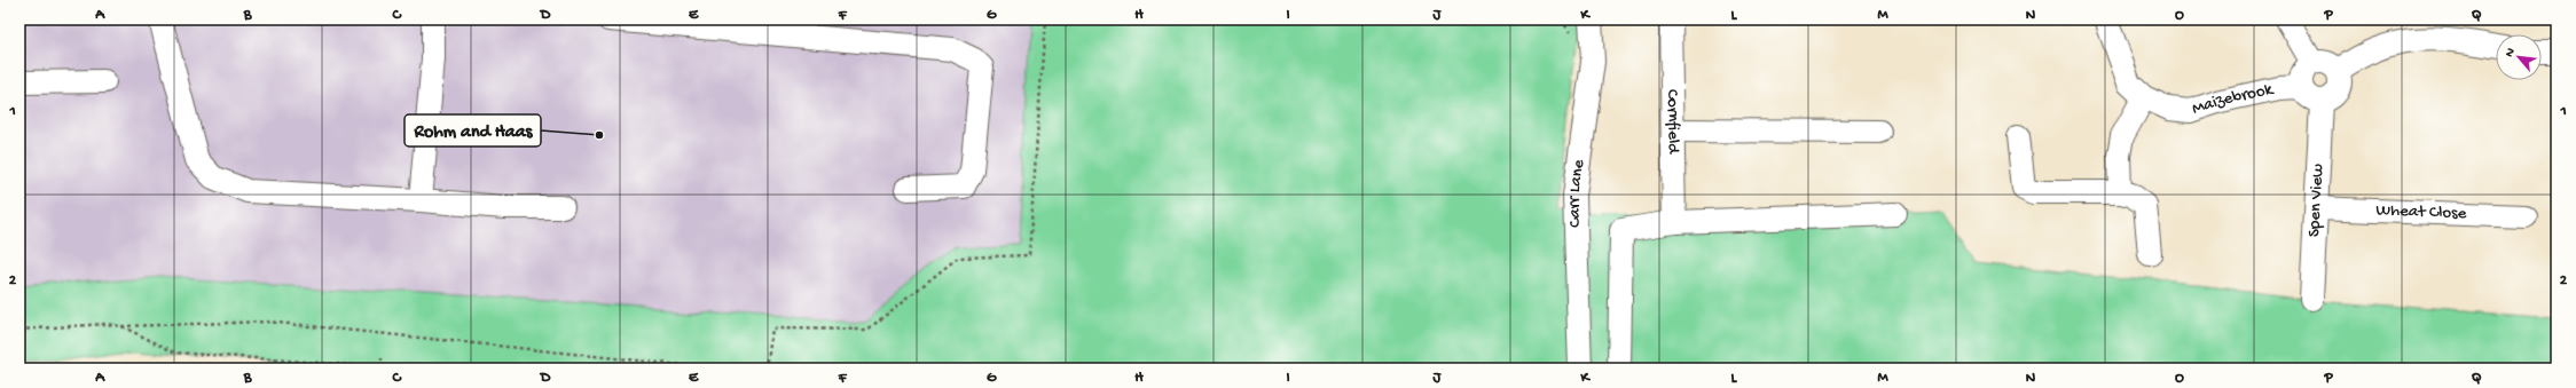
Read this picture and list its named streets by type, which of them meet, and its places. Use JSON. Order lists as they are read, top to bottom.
{
  "streets": {
    "street": [
      "Maizebrook",
      "Cornfield",
      "Carr Lane",
      "Spen View",
      "Wheat Close"
    ]
  },
  "crossings": [
    ["Maizebrook", "Spen View"],
    ["Spen View", "Wheat Close"]
  ],
  "places": ["Rohm and Haas"],
  "north": "top left",
  "grid": {
    "columns": [
      "A",
      "B",
      "C",
      "D",
      "E",
      "F",
      "G",
      "H",
      "I",
      "J",
      "K",
      "L",
      "M",
      "N",
      "O",
      "P",
      "Q"
    ],
    "rows": ["1", "2"]
  }
}
